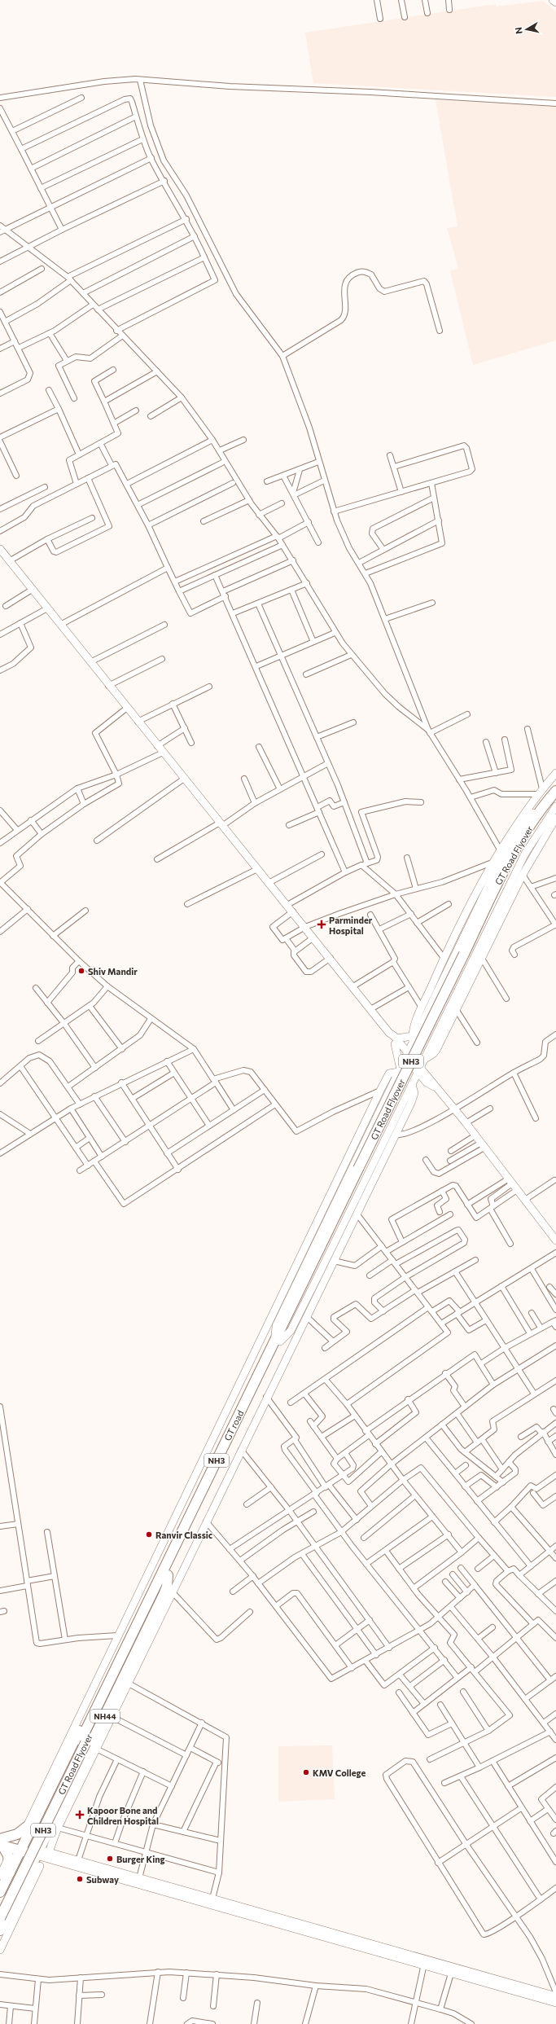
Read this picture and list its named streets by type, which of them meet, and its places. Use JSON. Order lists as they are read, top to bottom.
{
  "streets": {
    "highway": [
      "GT Road Flyover",
      "NH3",
      "GT road",
      "NH44"
    ]
  },
  "crossings": [
    ["GT Road Flyover", "GT road"],
    ["GT Road Flyover", "NH44"],
    ["GT road", "NH44"]
  ],
  "places": {
    "health": ["Parminder Hospital", "Kapoor Bone and Children Hospital"],
    "other": [
      "Shiv Mandir",
      "Ranvir Classic",
      "KMV College",
      "Burger King",
      "Subway"
    ]
  },
  "north": "left"
}
